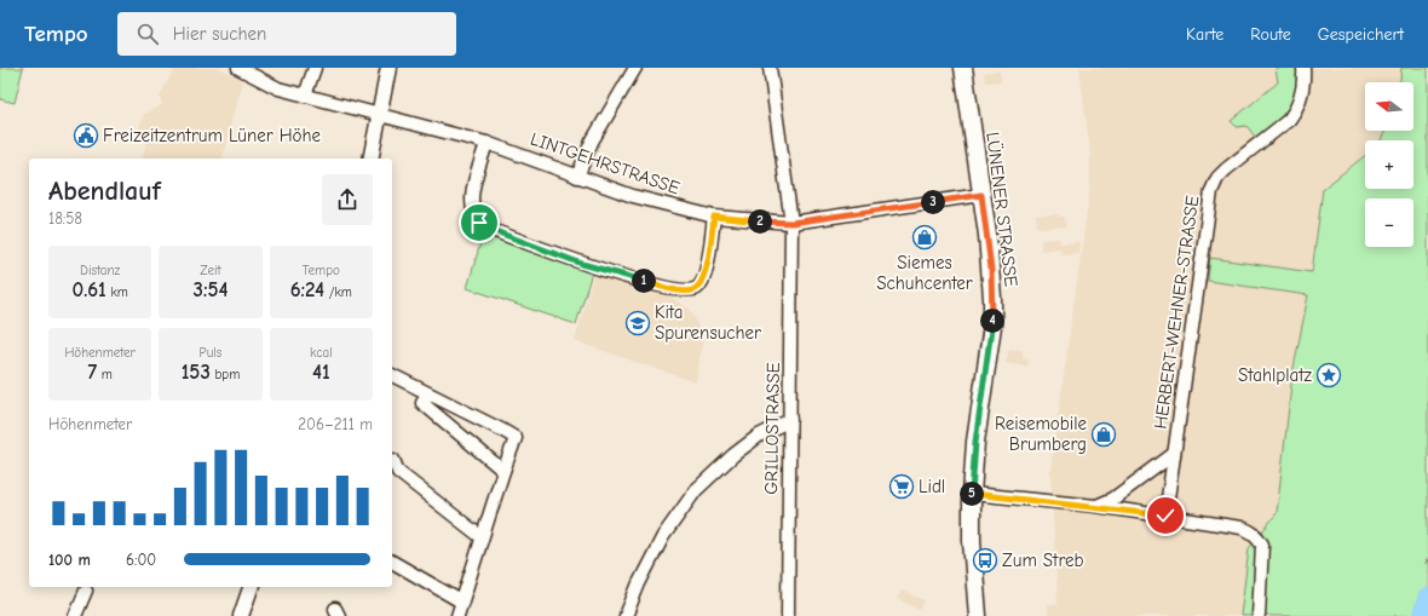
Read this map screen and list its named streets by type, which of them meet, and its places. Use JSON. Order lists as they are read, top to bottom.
{
  "streets": {
    "main road": ["LÜNENER STRASSE"],
    "street": ["LINTGEHRSTRASSE", "HERBERT-WEHNER-STRASSE", "GRILLOSTRASSE"]
  },
  "crossings": [
    ["LINTGEHRSTRASSE", "LÜNENER STRASSE"],
    ["LINTGEHRSTRASSE", "GRILLOSTRASSE"]
  ],
  "places": {
    "public building": ["Freizeitzentrum Lüner Höhe"],
    "shop": ["Siemes Schuhcenter", "Reisemobile Brumberg"],
    "school or university": ["Kita Spurensucher"],
    "place": ["Stahlplatz"],
    "supermarket": ["Lidl"],
    "bus stop": ["Zum Streb"]
  },
  "north": "left",
  "page": {
    "header": "Tempo",
    "search": "Hier suchen",
    "nav": ["Karte", "Route", "Gespeichert"],
    "map_buttons": ["+", "−"],
    "heading": ["Abendlauf", "18:58"],
    "pins": [
      "3",
      "2",
      "1",
      "4",
      "5"
    ],
    "stats": [
      ["Distanz", "0.61 km"],
      ["Zeit", "3:54"],
      ["Tempo", "6:24 /km"],
      ["Höhenmeter", "7 m"],
      ["Puls", "153 bpm"],
      ["kcal", "41"]
    ],
    "chart": ["Höhenmeter", "206–211 m"],
    "list": [
      {
        "name": "100 m",
        "note": "6:00"
      }
    ]
  }
}
